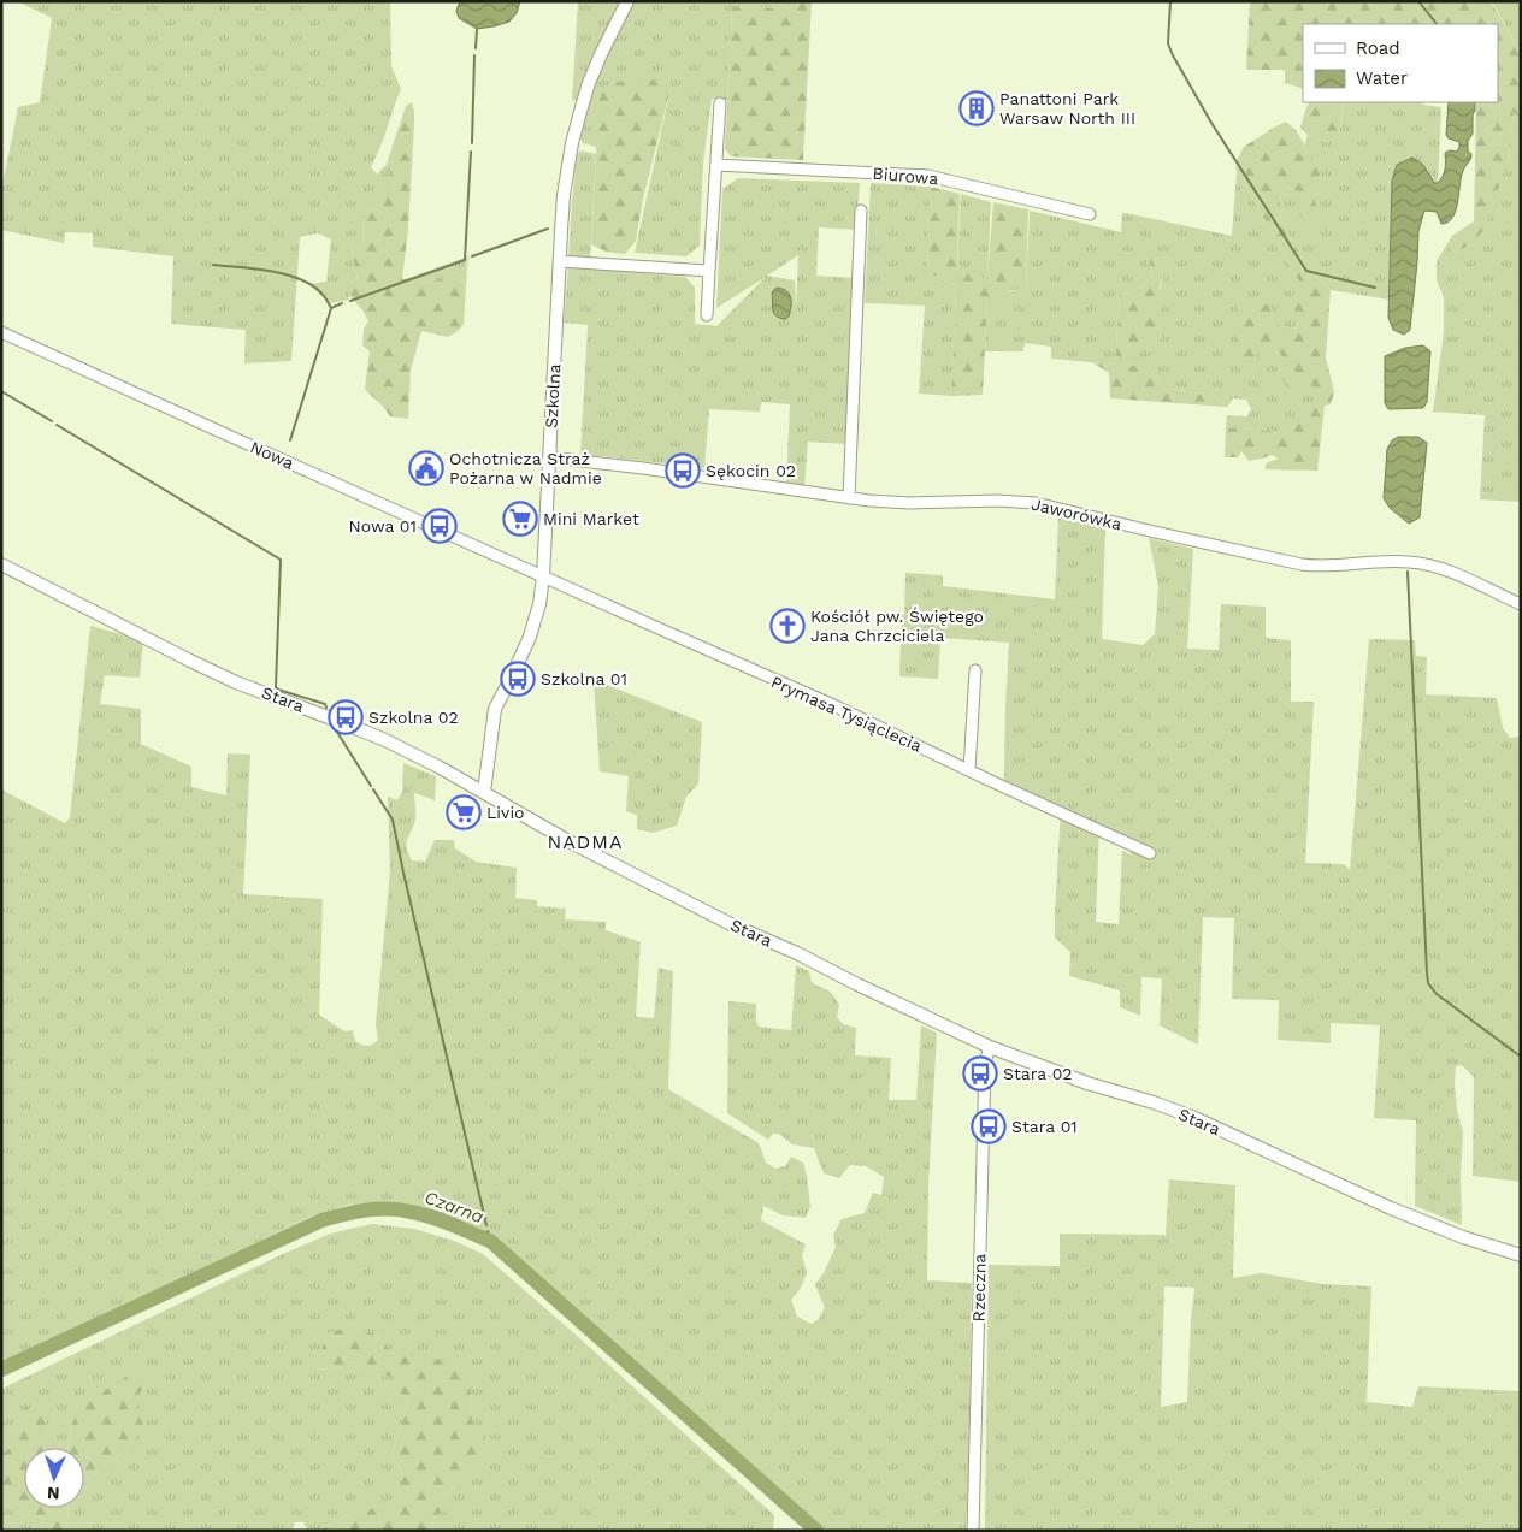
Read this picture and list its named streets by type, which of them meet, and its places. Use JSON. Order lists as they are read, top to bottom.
{
  "streets": {
    "street": [
      "Biurowa",
      "Szkolna",
      "Nowa",
      "Jaworówka",
      "Stara",
      "Prymasa Tysiąclecia",
      "Rzeczna"
    ]
  },
  "crossings": [
    ["Szkolna", "Nowa"],
    ["Szkolna", "Jaworówka"],
    ["Szkolna", "Stara"],
    ["Szkolna", "Prymasa Tysiąclecia"],
    ["Nowa", "Prymasa Tysiąclecia"],
    ["Stara", "Rzeczna"]
  ],
  "districts": ["NADMA"],
  "water": ["Czarna"],
  "places": {
    "building": ["Panattoni Park Warsaw North III"],
    "public building": ["Ochotnicza Straż Pożarna w Nadmie"],
    "bus stop": [
      "Sękocin 02",
      "Nowa 01",
      "Szkolna 01",
      "Szkolna 02",
      "Stara 02",
      "Stara 01"
    ],
    "supermarket": ["Mini Market", "Livio"],
    "church": ["Kościół pw. Świętego Jana Chrzciciela"]
  },
  "legend": ["Road", "Water"],
  "north": "bottom"
}
